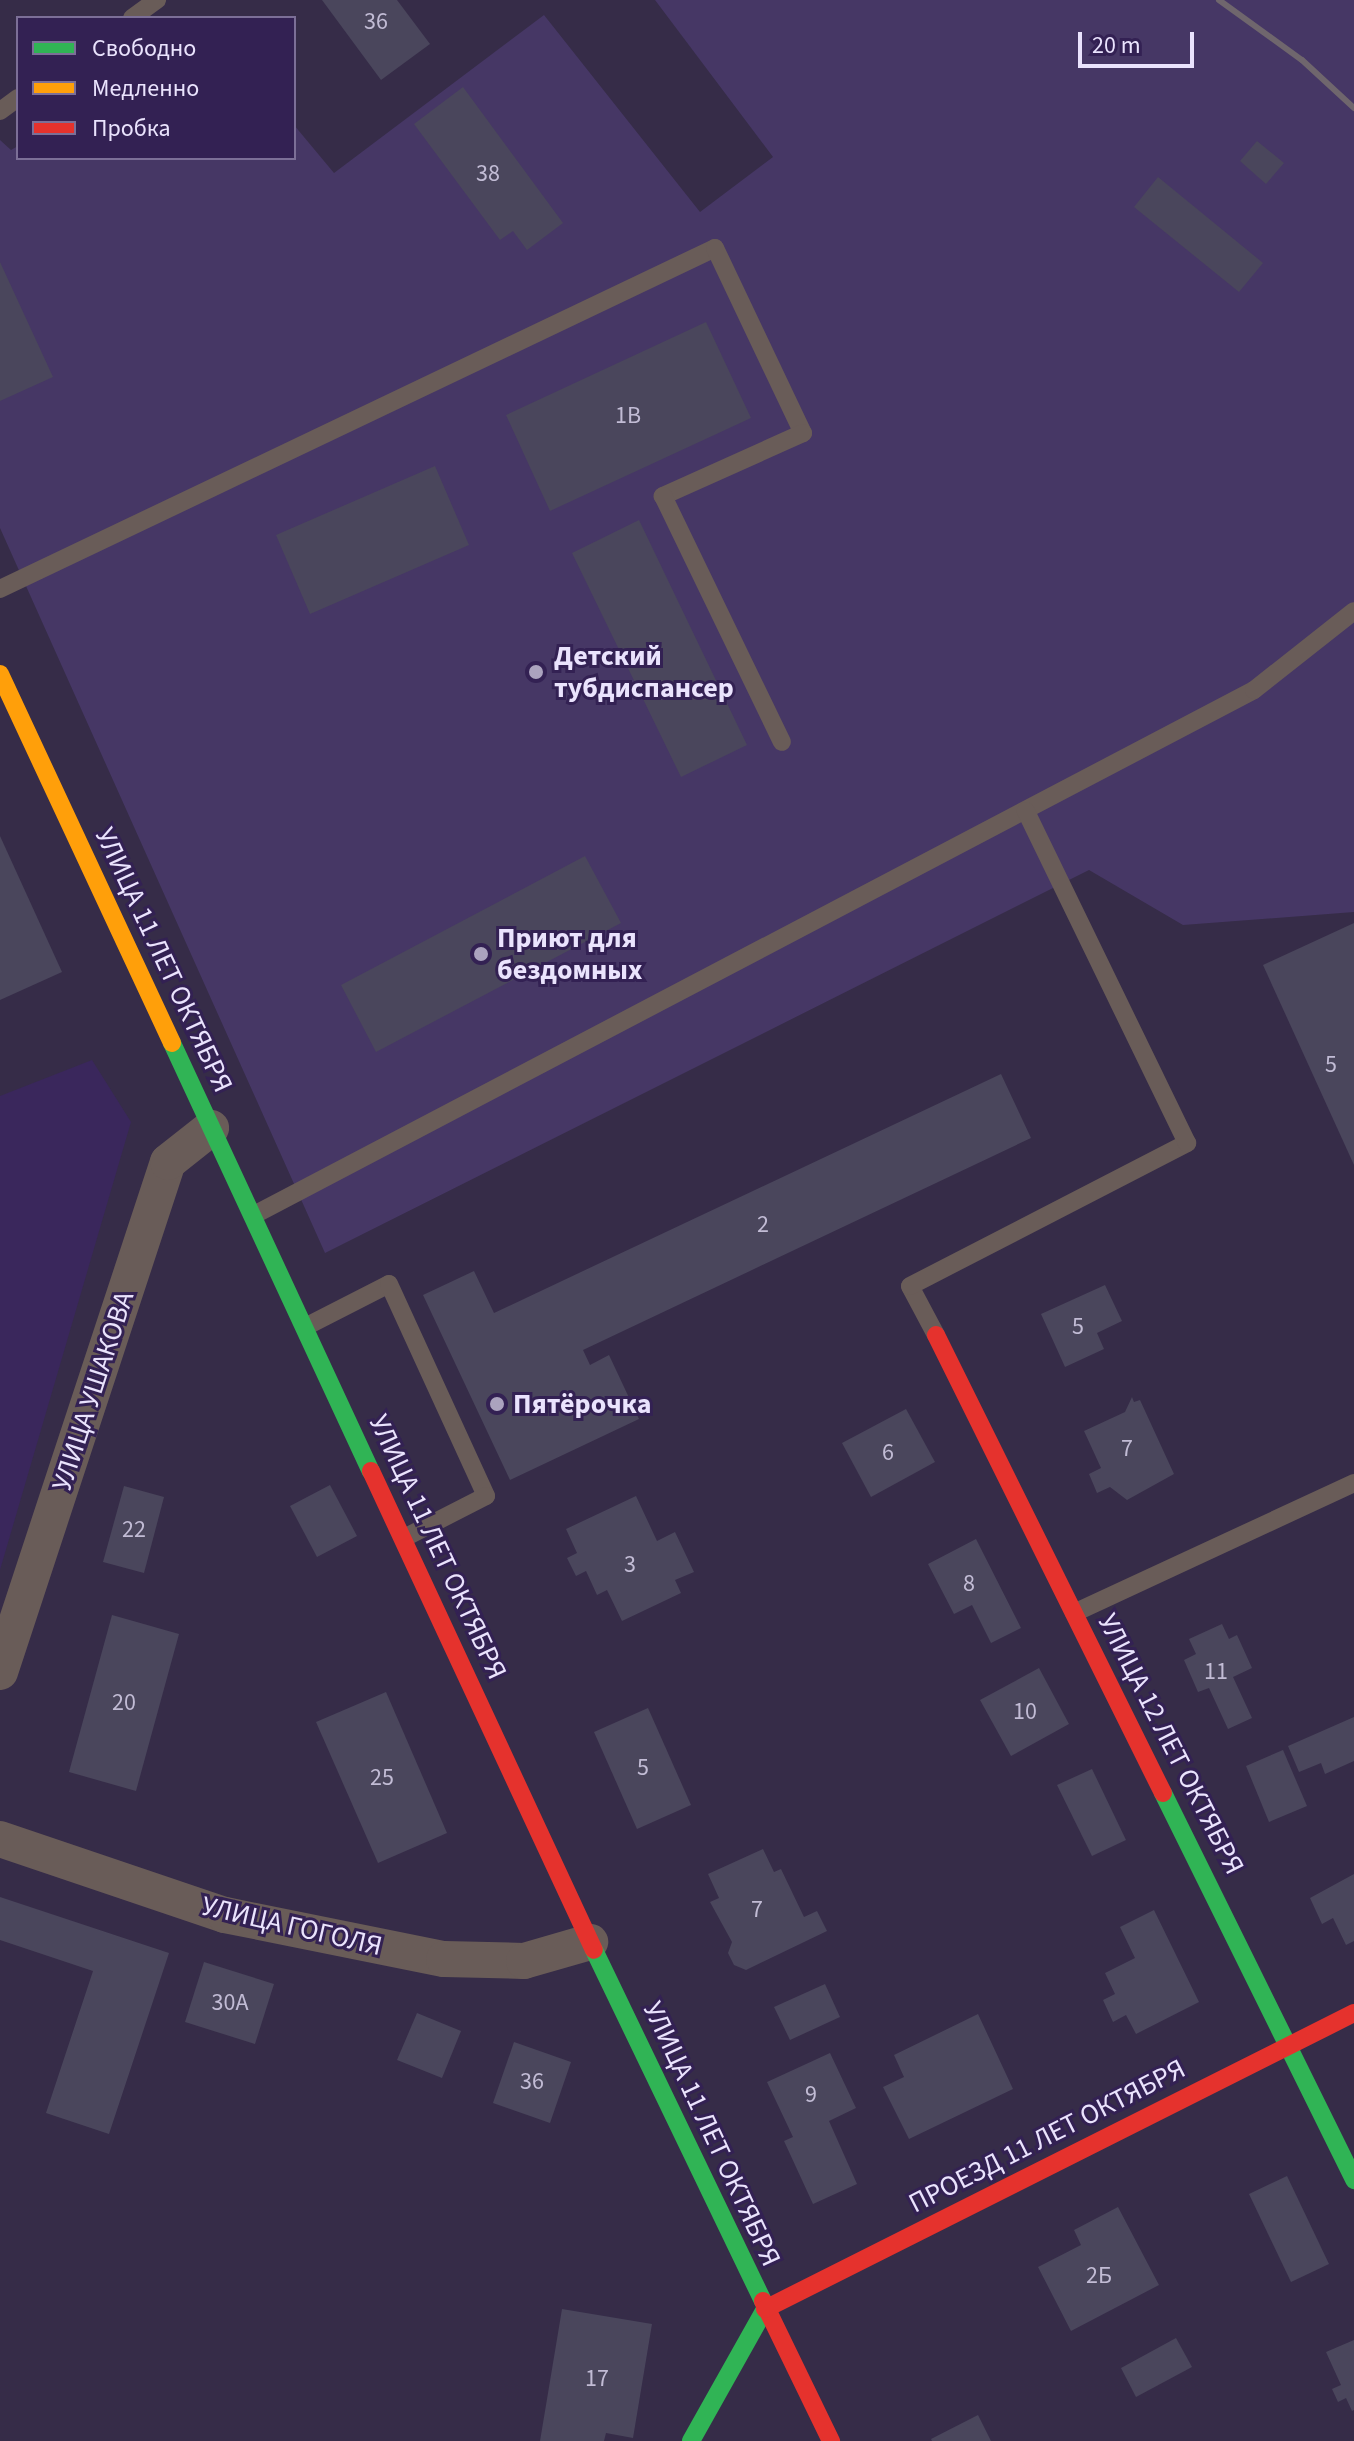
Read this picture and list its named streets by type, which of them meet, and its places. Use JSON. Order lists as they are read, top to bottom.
{
  "streets": {
    "street": [
      "УЛИЦА 11 ЛЕТ ОКТЯБРЯ",
      "УЛИЦА УШАКОВА",
      "УЛИЦА 12 ЛЕТ ОКТЯБРЯ",
      "УЛИЦА ГОГОЛЯ",
      "ПРОЕЗД 11 ЛЕТ ОКТЯБРЯ"
    ]
  },
  "crossings": [
    ["УЛИЦА 11 ЛЕТ ОКТЯБРЯ", "УЛИЦА УШАКОВА"],
    ["УЛИЦА 11 ЛЕТ ОКТЯБРЯ", "УЛИЦА ГОГОЛЯ"],
    ["УЛИЦА 11 ЛЕТ ОКТЯБРЯ", "ПРОЕЗД 11 ЛЕТ ОКТЯБРЯ"],
    ["УЛИЦА 12 ЛЕТ ОКТЯБРЯ", "ПРОЕЗД 11 ЛЕТ ОКТЯБРЯ"]
  ],
  "places": ["Детский тубдиспансер", "Приют для бездомных", "Пятёрочка"],
  "house_numbers": [
    "36",
    "38",
    "1В",
    "5",
    "2",
    "5",
    "7",
    "6",
    "22",
    "3",
    "8",
    "11",
    "20",
    "10",
    "5",
    "25",
    "7",
    "30А",
    "36",
    "9",
    "2Б",
    "17"
  ],
  "legend": ["Свободно", "Медленно", "Пробка"],
  "scale_bar": "20 m"
}
